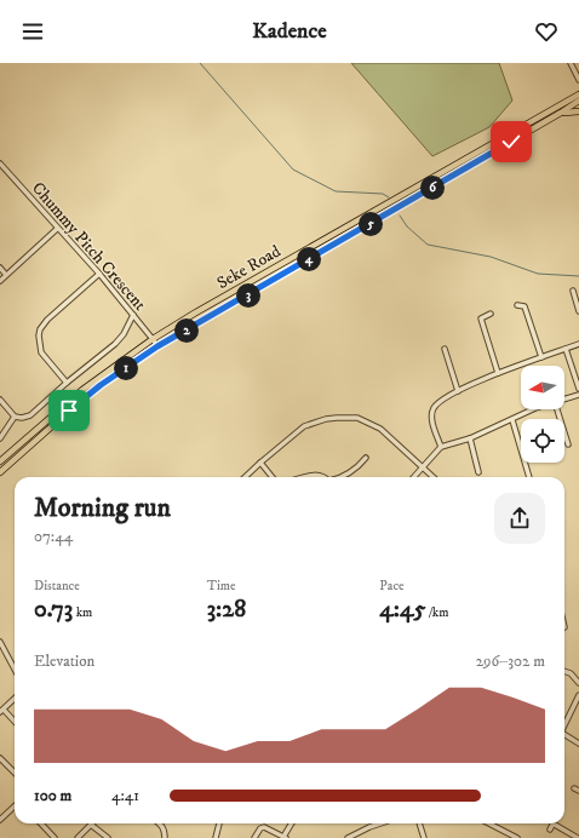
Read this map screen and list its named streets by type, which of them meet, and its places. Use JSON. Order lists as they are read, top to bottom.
{
  "streets": {
    "main road": ["Seke Road"],
    "street": ["Chummy Pitch Crescent"]
  },
  "crossings": [
    ["Chummy Pitch Crescent", "Seke Road"]
  ],
  "north": "left",
  "page": {
    "header": "Kadence",
    "pins": [
      "6",
      "5",
      "4",
      "3",
      "2",
      "1"
    ],
    "heading": ["Morning run", "07:44"],
    "stats": [
      ["Distance", "0.73 km"],
      ["Time", "3:28"],
      ["Pace", "4:45 /km"]
    ],
    "chart": ["Elevation", "296–302 m"],
    "list": [
      {
        "name": "100 m",
        "note": "4:41"
      }
    ]
  }
}
